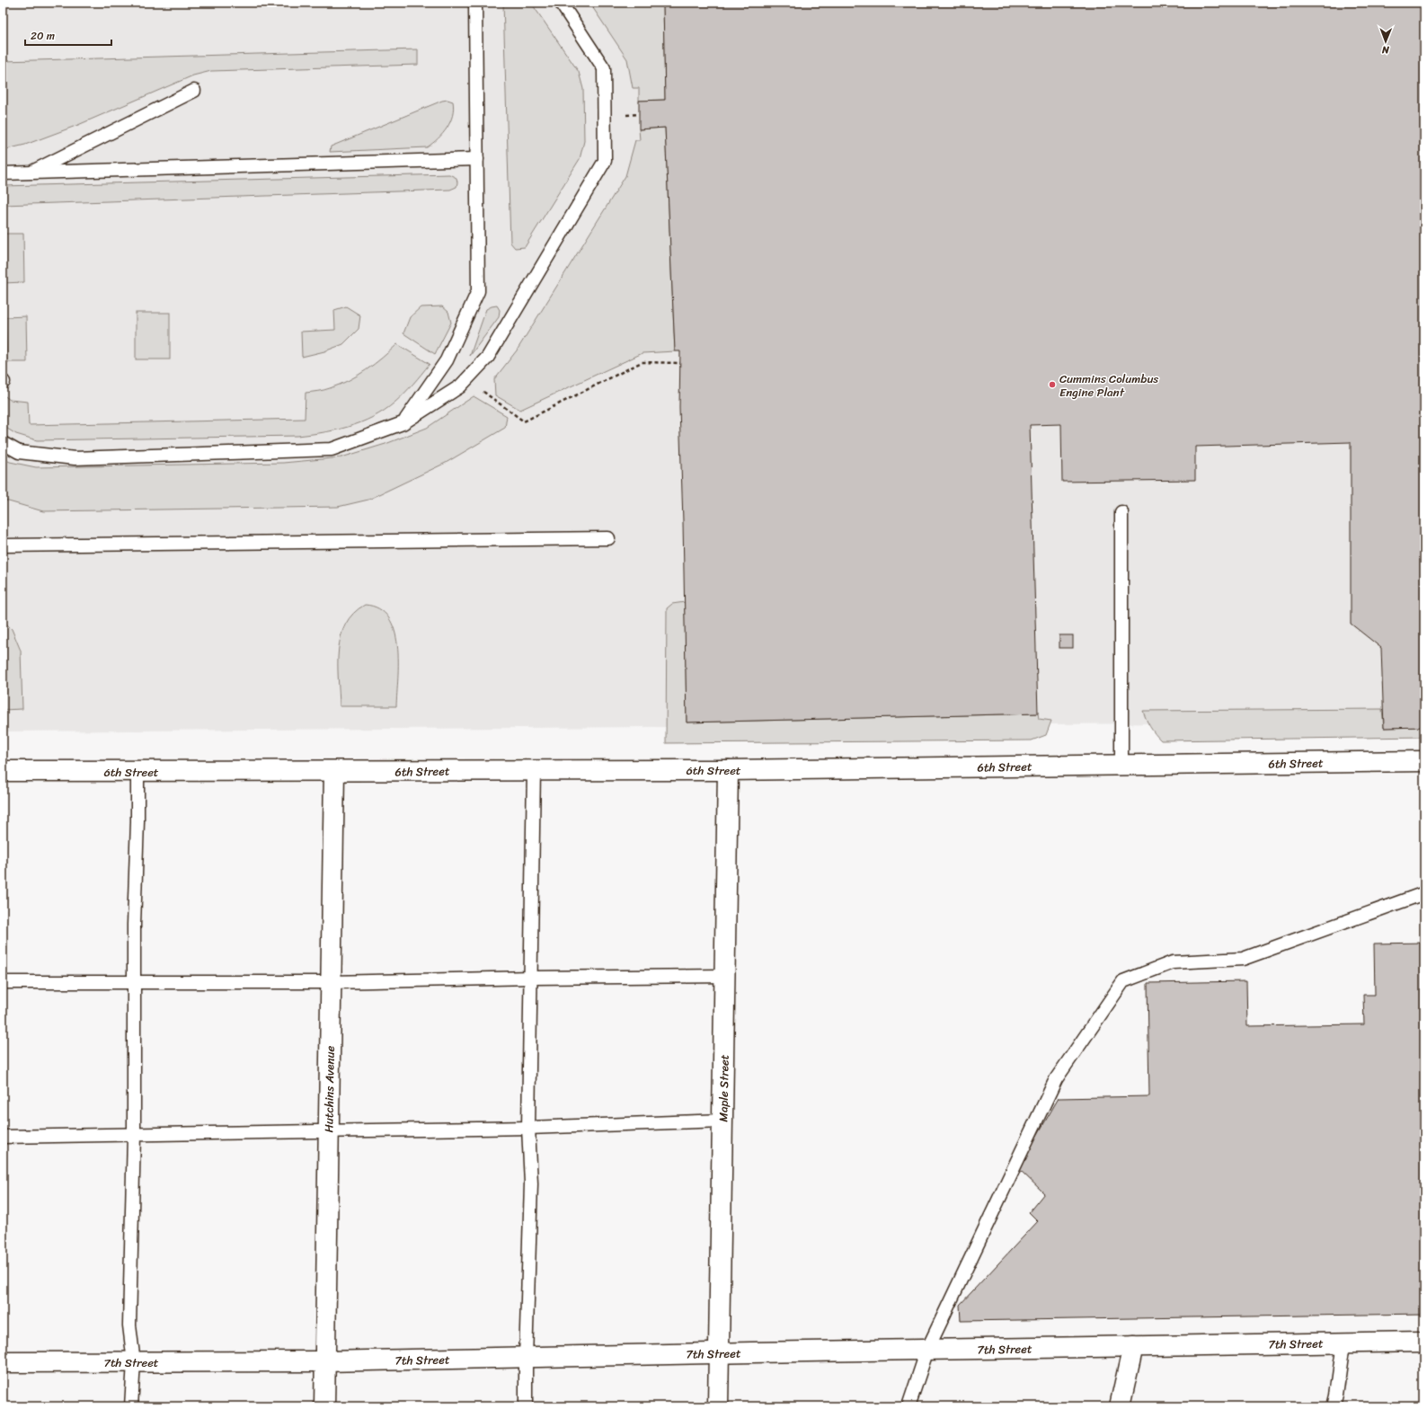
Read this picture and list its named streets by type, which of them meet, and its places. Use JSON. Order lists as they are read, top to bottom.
{
  "streets": {
    "street": [
      "6th Street",
      "Maple Street",
      "Hutchins Avenue",
      "7th Street"
    ]
  },
  "crossings": [
    ["6th Street", "Maple Street"],
    ["6th Street", "Hutchins Avenue"],
    ["Maple Street", "7th Street"],
    ["Hutchins Avenue", "7th Street"]
  ],
  "places": ["Cummins Columbus Engine Plant"],
  "scale_bar": "20 m",
  "north": "bottom"
}
